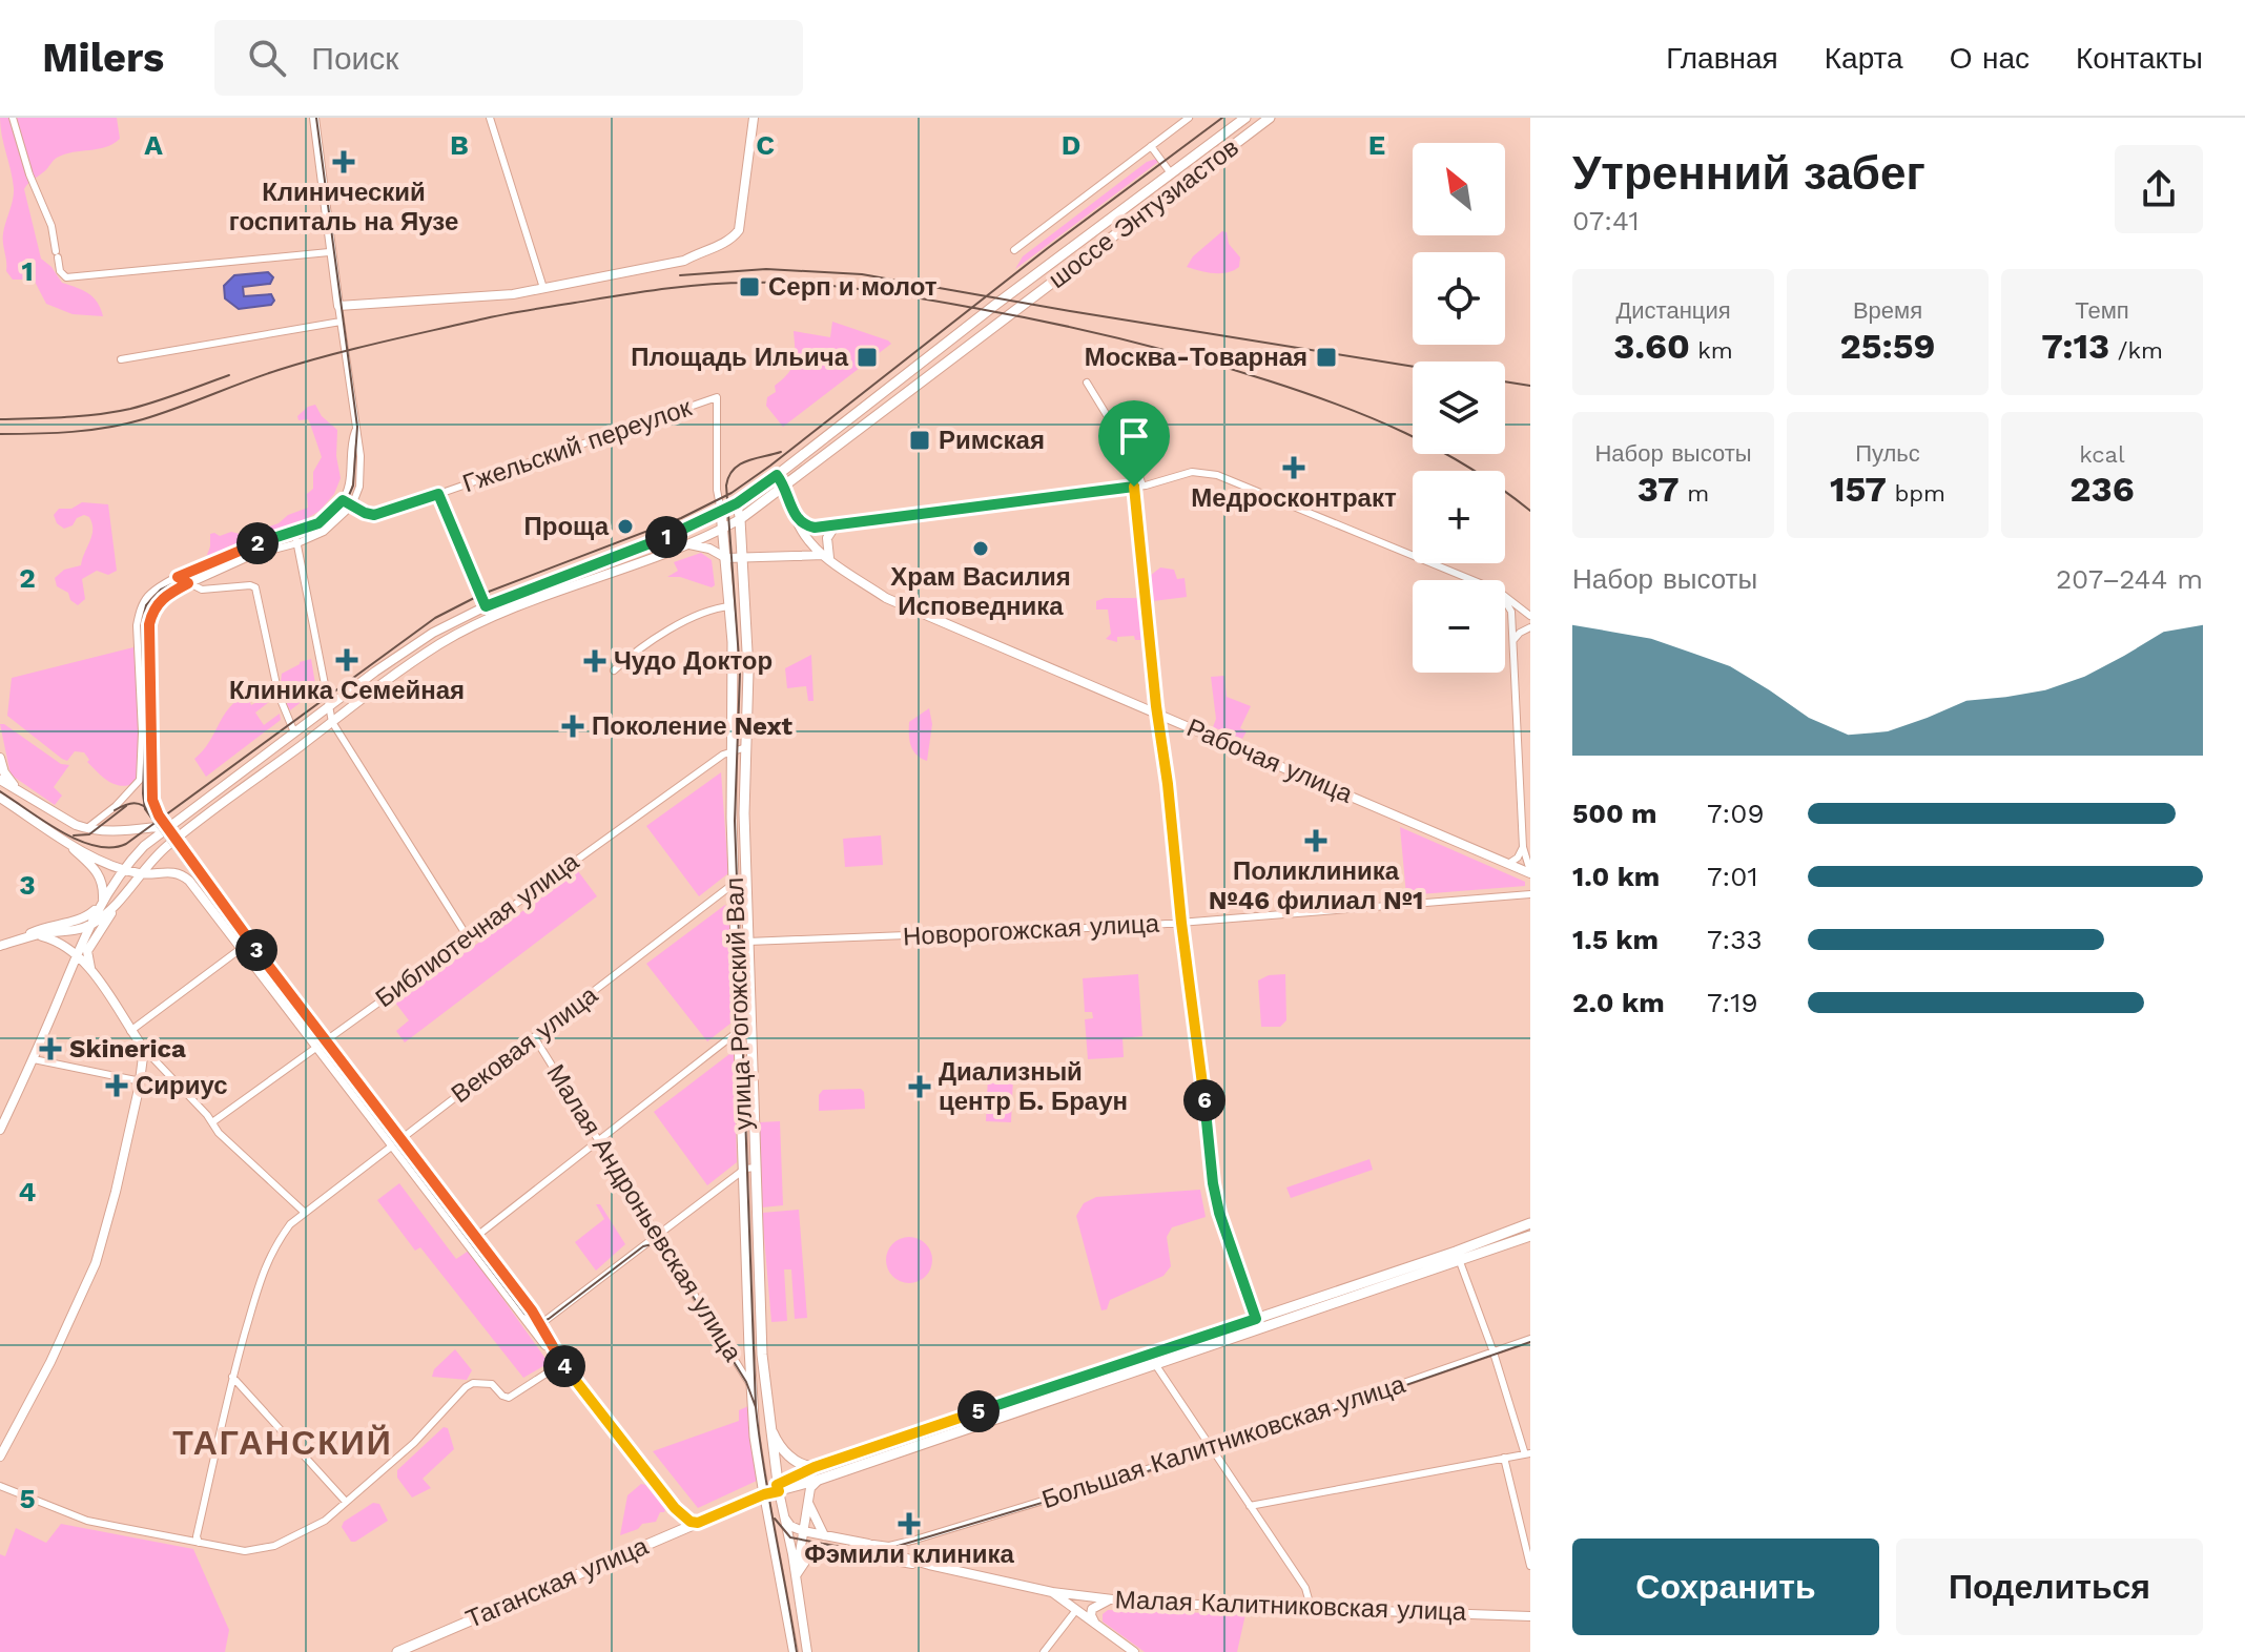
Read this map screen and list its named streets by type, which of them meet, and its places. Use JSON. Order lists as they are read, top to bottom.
{
  "streets": {
    "main road": ["шоссе Энтузиастов", "улица Рогожский Вал", "Таганская улица"],
    "street": [
      "Гжельский переулок",
      "Рабочая улица",
      "Библиотечная улица",
      "Новорогожская улица",
      "Вековая улица",
      "Малая Андроньевская улица",
      "Большая Калитниковская улица",
      "Малая Калитниковская улица"
    ]
  },
  "crossings": [
    ["шоссе Энтузиастов", "Гжельский переулок"],
    ["шоссе Энтузиастов", "Рабочая улица"],
    ["шоссе Энтузиастов", "улица Рогожский Вал"],
    ["Гжельский переулок", "улица Рогожский Вал"],
    ["Библиотечная улица", "улица Рогожский Вал"],
    ["Новорогожская улица", "улица Рогожский Вал"],
    ["улица Рогожский Вал", "Вековая улица"],
    ["улица Рогожский Вал", "Малая Андроньевская улица"],
    ["улица Рогожский Вал", "Таганская улица"],
    ["Вековая улица", "Малая Андроньевская улица"]
  ],
  "districts": ["ТАГАНСКИЙ"],
  "places": {
    "health": [
      "Клинический госпиталь на Яузе",
      "Медросконтракт",
      "Клиника Семейная",
      "Чудо Доктор",
      "Поколение Next",
      "Поликлиника №46 филиал №1",
      "Skinerica",
      "Сириус",
      "Диализный центр Б. Браун",
      "Фэмили клиника"
    ],
    "transit": [
      "Серп и молот",
      "Площадь Ильича",
      "Москва-Товарная",
      "Римская"
    ],
    "other": ["Проща", "Храм Василия Исповедника"]
  },
  "north": "top left",
  "page": {
    "header": "Milers",
    "search": "Поиск",
    "nav": [
      "Главная",
      "Карта",
      "О нас",
      "Контакты"
    ],
    "heading": ["Утренний забег", "07:41"],
    "map_buttons": ["+", "−"],
    "stats": [
      ["Дистанция", "3.60 km"],
      ["Время", "25:59"],
      ["Темп", "7:13 /km"],
      ["Набор высоты", "37 m"],
      ["Пульс", "157 bpm"],
      ["kcal", "236"]
    ],
    "pins": [
      "1",
      "2",
      "3",
      "6",
      "4",
      "5"
    ],
    "chart": ["Набор высоты", "207–244 m"],
    "list": [
      {
        "name": "500 m",
        "note": "7:09"
      },
      {
        "name": "1.0 km",
        "note": "7:01"
      },
      {
        "name": "1.5 km",
        "note": "7:33"
      },
      {
        "name": "2.0 km",
        "note": "7:19"
      }
    ],
    "buttons": ["Сохранить", "Поделиться"]
  },
  "grid": {
    "columns": [
      "A",
      "B",
      "C",
      "D",
      "E"
    ],
    "rows": [
      "1",
      "2",
      "3",
      "4",
      "5"
    ]
  }
}
